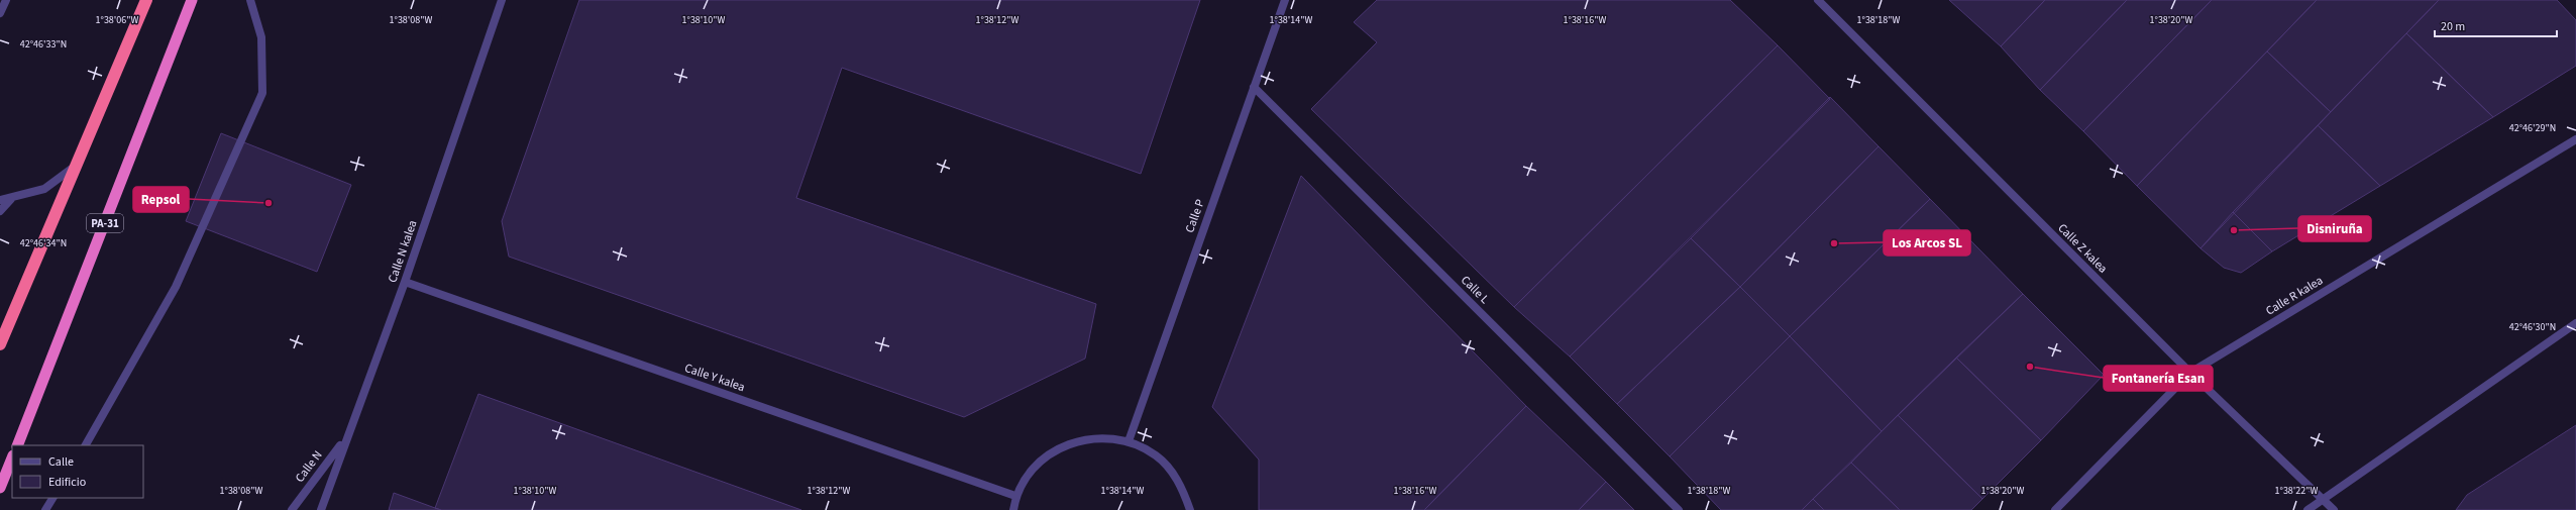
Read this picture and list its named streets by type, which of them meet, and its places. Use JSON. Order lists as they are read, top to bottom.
{
  "streets": {
    "highway": ["PA-31"],
    "street": [
      "Calle P",
      "Calle Z kalea",
      "Calle N kalea",
      "Calle L",
      "Calle R kalea",
      "Calle Y kalea",
      "Calle N"
    ]
  },
  "crossings": [
    ["Calle P", "Calle L"],
    ["Calle Z kalea", "Calle R kalea"],
    ["Calle N kalea", "Calle Y kalea"],
    ["Calle N kalea", "Calle N"]
  ],
  "places": [
    "Repsol",
    "Disniruña",
    "Los Arcos SL",
    "Fontanería Esan"
  ],
  "legend": ["Calle", "Edificio"],
  "scale_bar": "20 m",
  "coordinates": [
    "1°38'20\"W",
    "1°38'08\"W",
    "1°38'10\"W",
    "1°38'12\"W",
    "1°38'14\"W",
    "1°38'16\"W",
    "1°38'06\"W",
    "1°38'18\"W",
    "42°46'33\"N",
    "42°46'29\"N",
    "42°46'34\"N",
    "42°46'30\"N",
    "1°38'22\"W"
  ]
}
